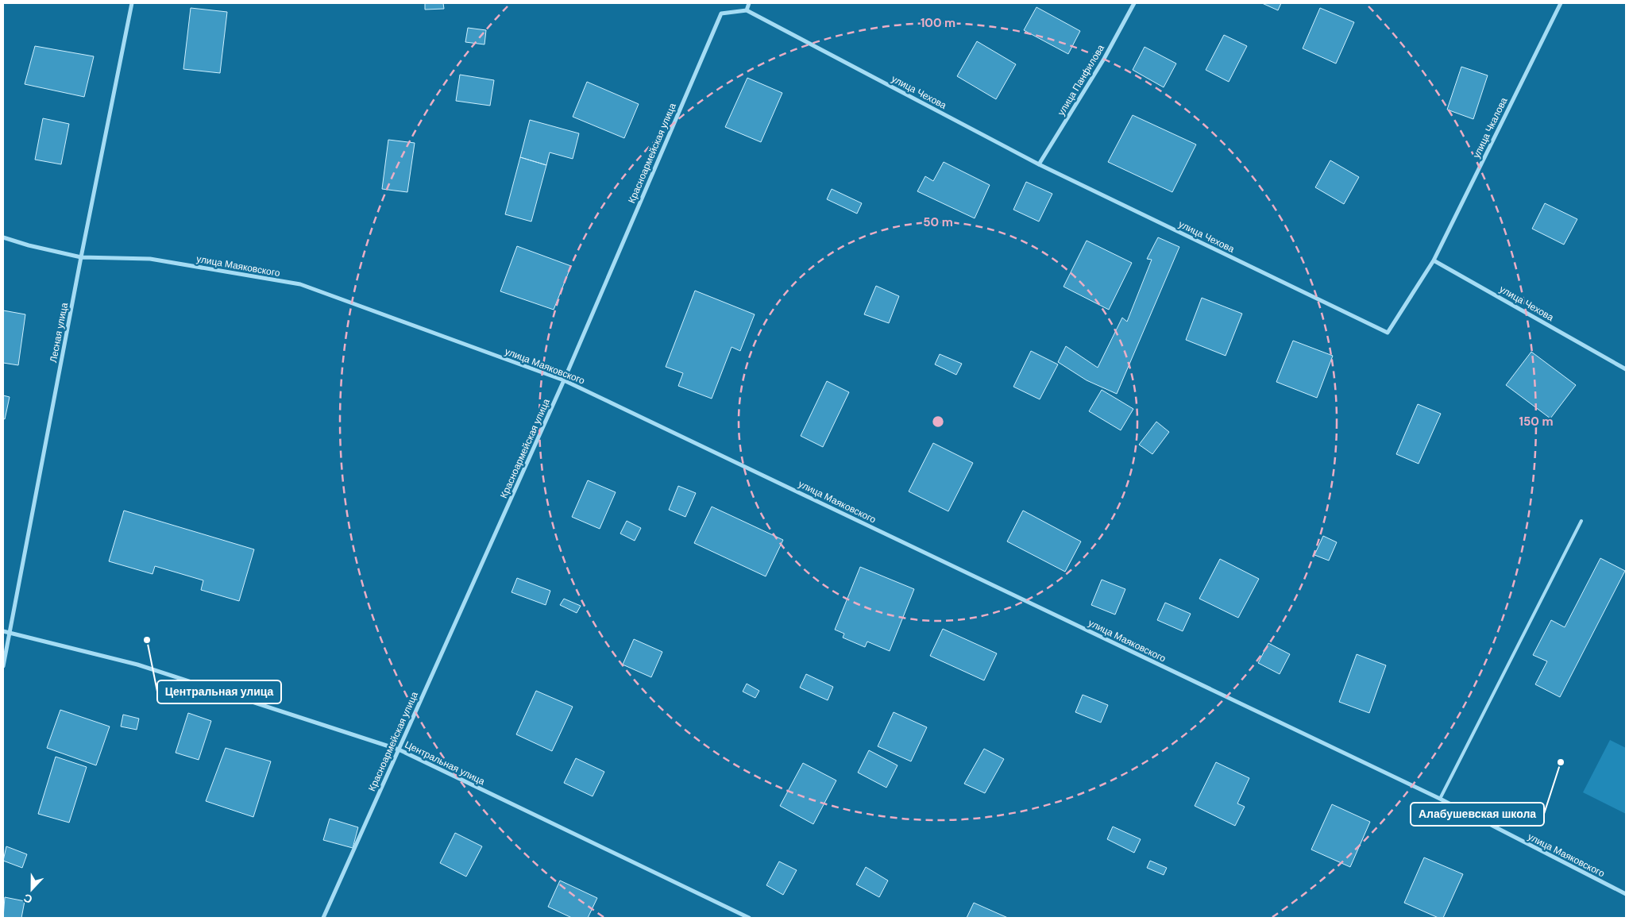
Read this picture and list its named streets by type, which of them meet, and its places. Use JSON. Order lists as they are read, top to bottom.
{
  "streets": {
    "street": [
      "улица Панфилова",
      "улица Чехова",
      "улица Чкалова",
      "Красноармейская улица",
      "улица Маяковского",
      "Лесная улица",
      "Центральная улица"
    ]
  },
  "crossings": [
    ["улица Панфилова", "улица Чехова"],
    ["улица Чехова", "улица Чкалова"],
    ["улица Чехова", "Красноармейская улица"],
    ["Красноармейская улица", "улица Маяковского"],
    ["Красноармейская улица", "Центральная улица"],
    ["улица Маяковского", "Лесная улица"],
    ["Лесная улица", "Центральная улица"]
  ],
  "places": ["Центральная улица", "Алабушевская школа"],
  "north": "bottom",
  "rings": ["100 m", "50 m", "150 m"]
}
